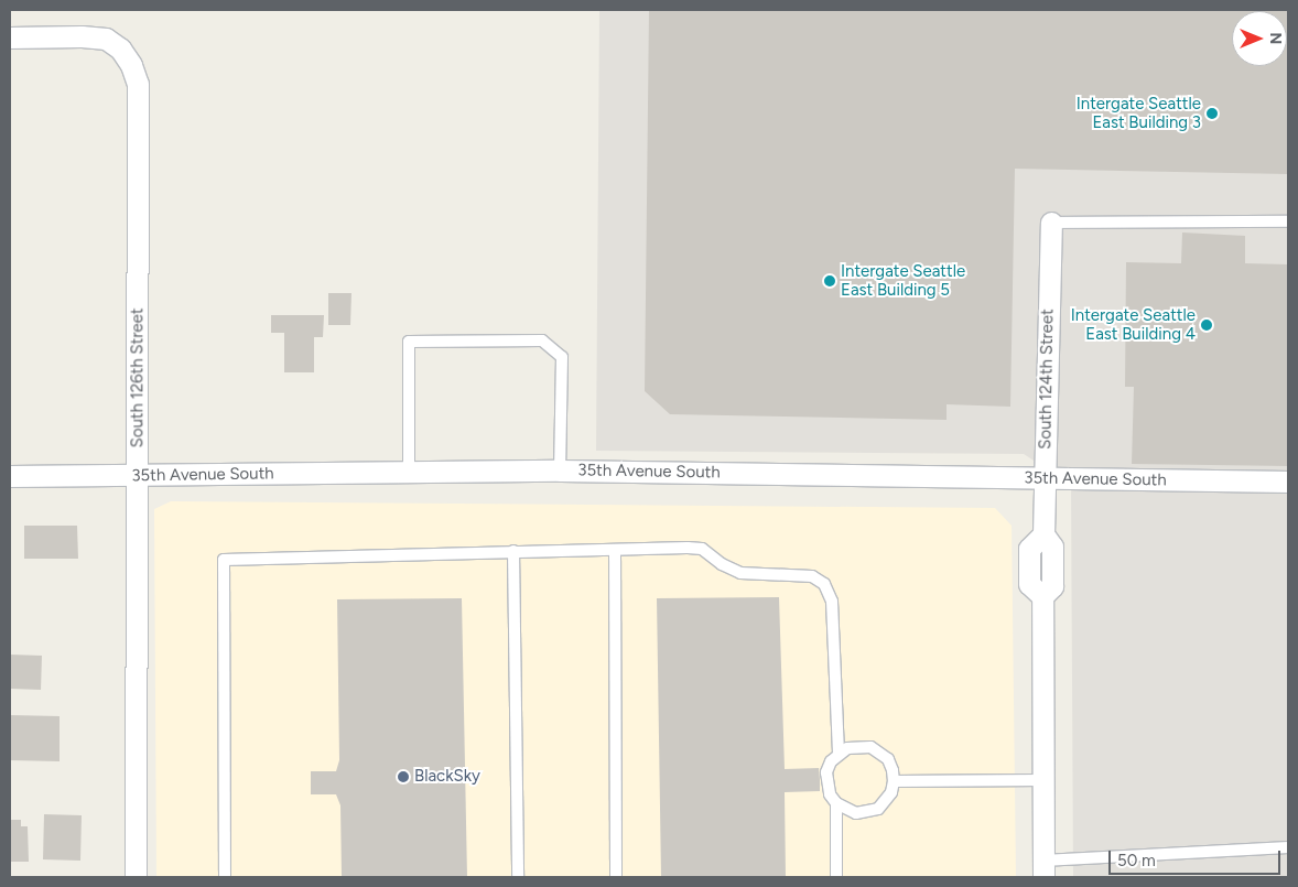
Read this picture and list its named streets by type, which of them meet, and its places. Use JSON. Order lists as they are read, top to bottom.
{
  "streets": {
    "street": ["South 126th Street", "South 124th Street", "35th Avenue South"]
  },
  "crossings": [
    ["South 126th Street", "35th Avenue South"],
    ["South 124th Street", "35th Avenue South"]
  ],
  "places": [
    "Intergate Seattle East Building 3",
    "Intergate Seattle East Building 5",
    "Intergate Seattle East Building 4",
    "BlackSky"
  ],
  "scale_bar": "50 m",
  "north": "right"
}
